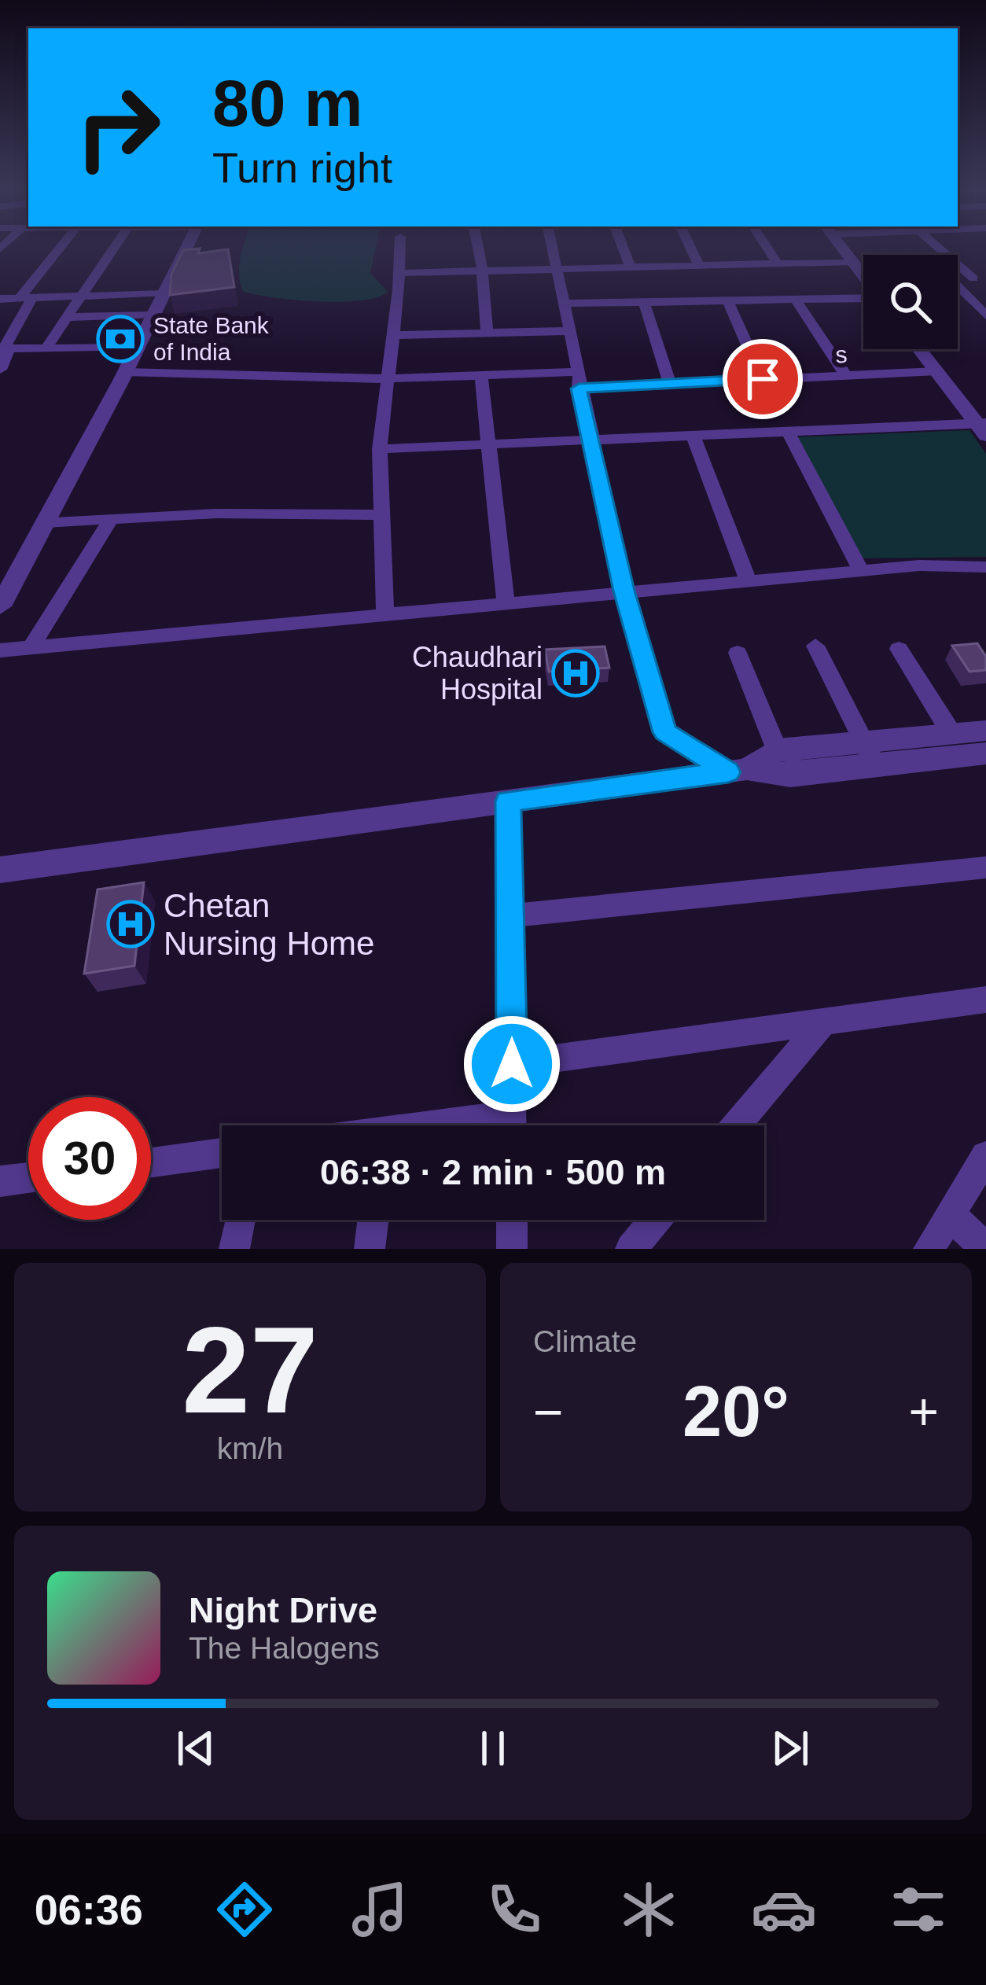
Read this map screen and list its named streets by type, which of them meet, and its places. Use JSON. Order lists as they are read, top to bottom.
{
  "streets": {
    "street": ["s"]
  },
  "places": {
    "bank": ["State Bank of India"],
    "hospital": ["Chaudhari Hospital", "Chetan Nursing Home"]
  },
  "page": {
    "turn": ["80 m", "Turn right"],
    "limit": "30",
    "trip": "06:38 · 2 min · 500 m",
    "tile": [
      ["27", "km/h"],
      "Climate"
    ],
    "heat": ["−", "20°", "+"],
    "song": ["Night Drive", "The Halogens"],
    "tabs": "06:36"
  }
}
